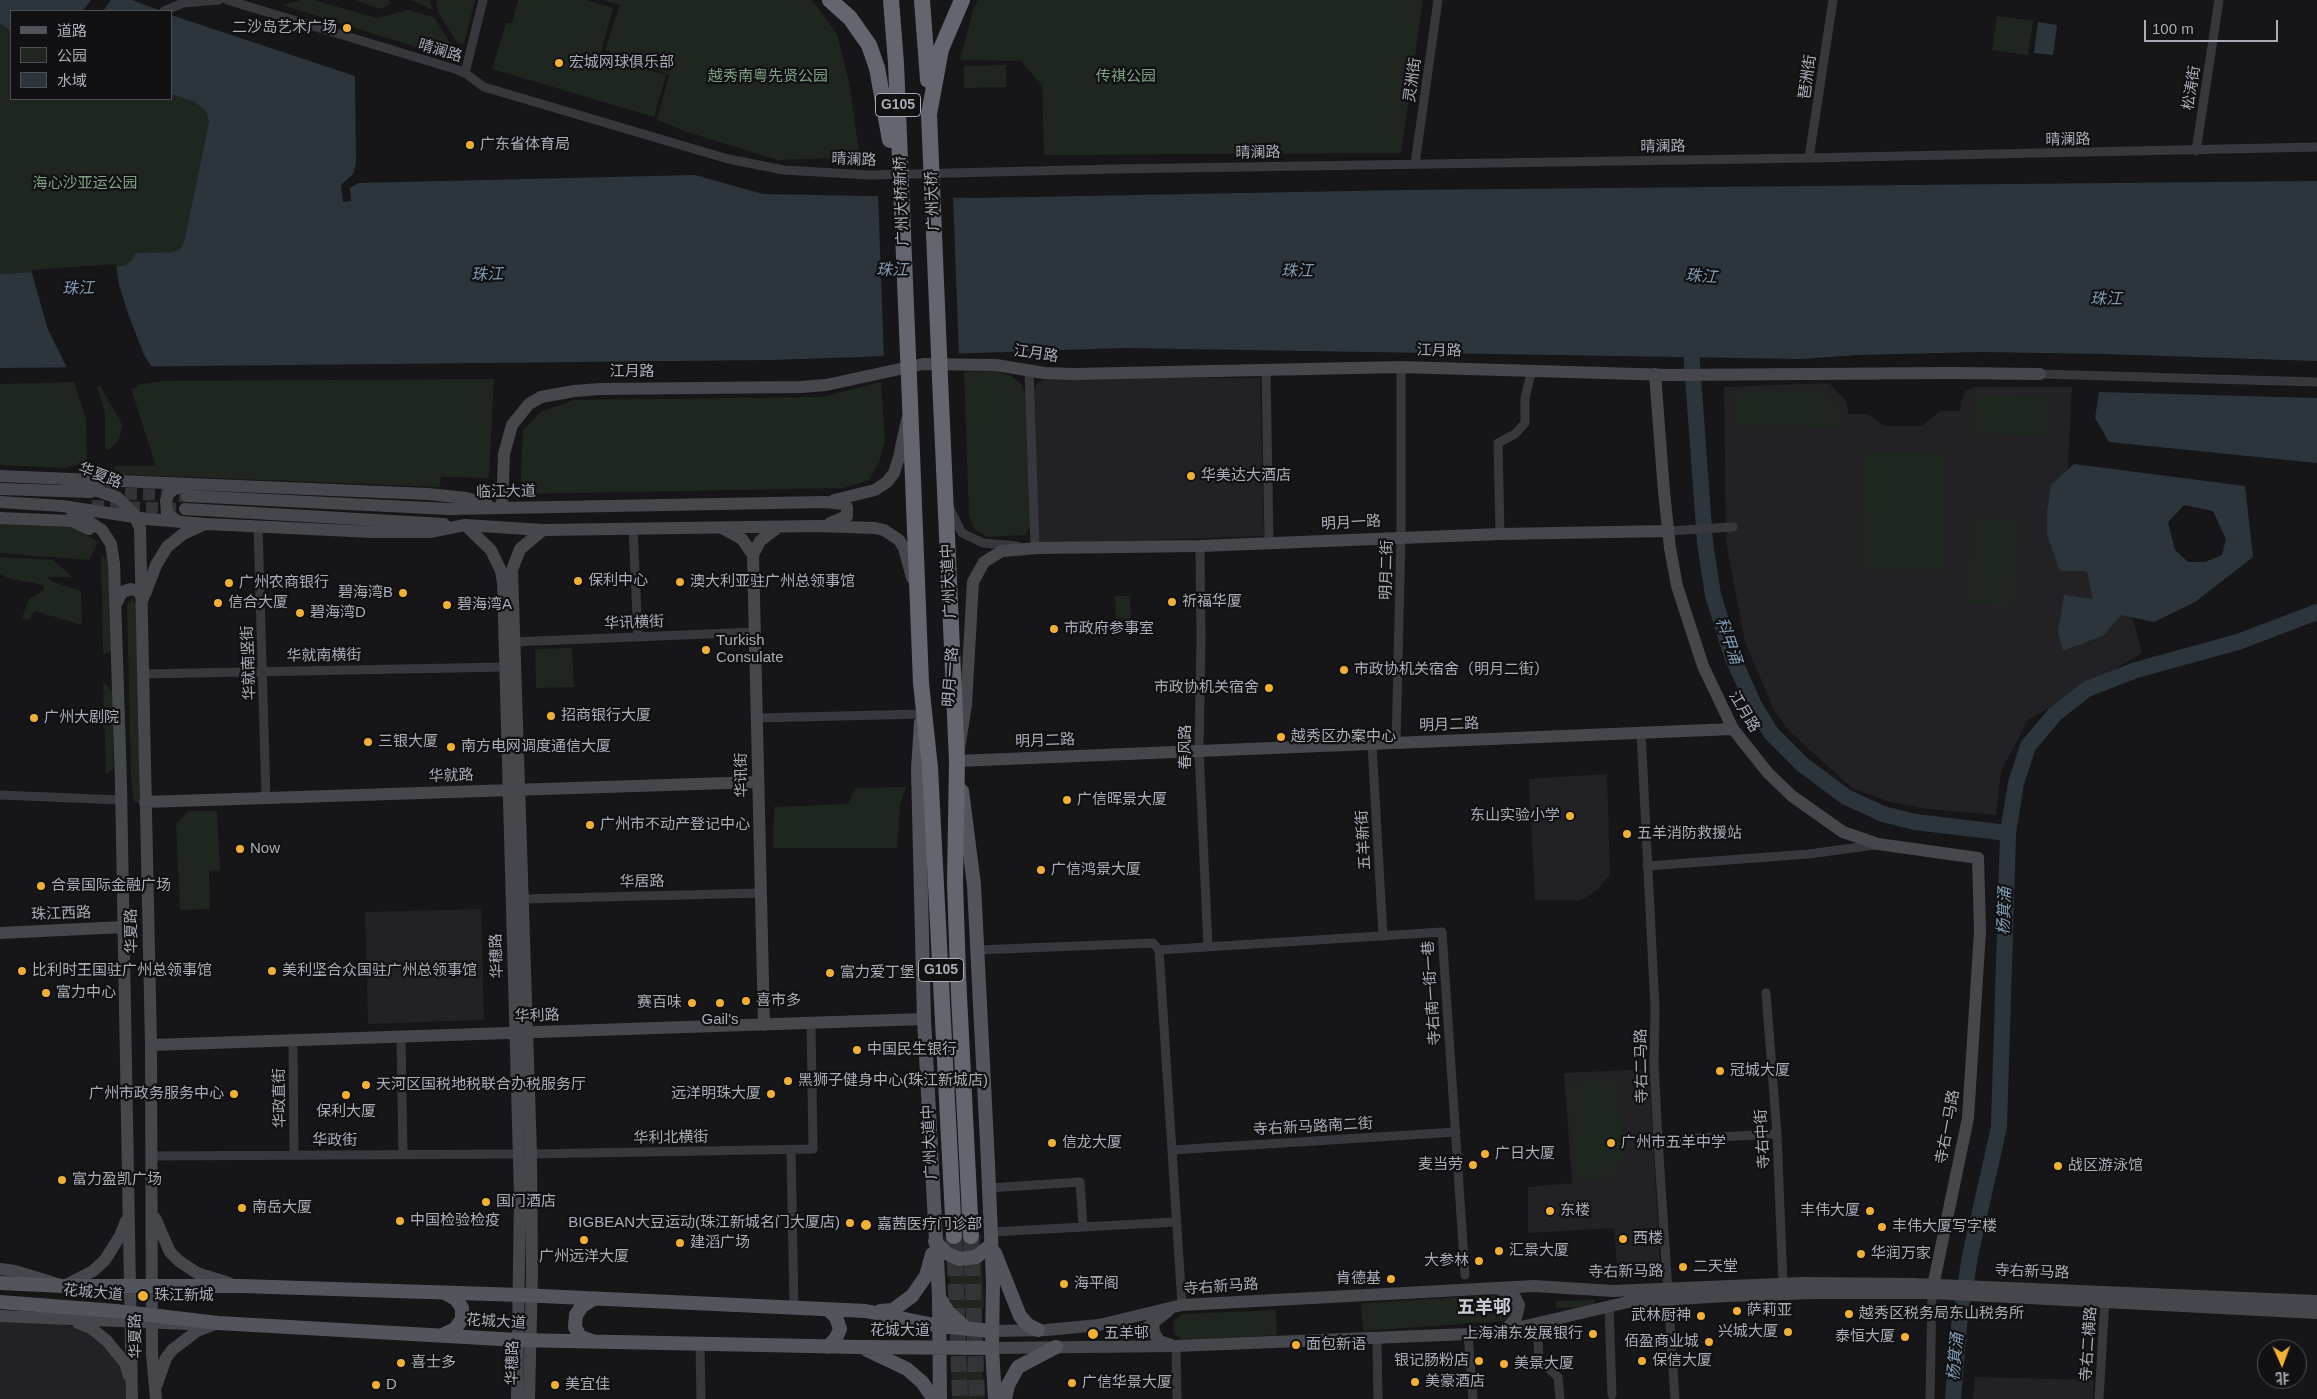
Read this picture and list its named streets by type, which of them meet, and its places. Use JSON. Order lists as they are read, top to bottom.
{
  "streets": {
    "highway": [
      "G105",
      "广州大桥新桥",
      "广州大桥",
      "广州大道中"
    ],
    "main road": [
      "江月路",
      "华夏路",
      "临江大道",
      "明月一路",
      "明月二路",
      "华讯街",
      "华就路",
      "珠江西路",
      "华穗路",
      "华利路",
      "寺右一马路",
      "寺右新马路",
      "花城大道"
    ],
    "street": [
      "晴澜路",
      "琶洲街",
      "灵洲街",
      "松涛街",
      "明月二街",
      "华讯横街",
      "华就南横街",
      "华就南竖街",
      "春风路",
      "五羊新街",
      "华居路",
      "寺右南一街一巷",
      "寺右二马路",
      "华政直街",
      "寺右新马路南二街",
      "华利北横街",
      "寺右中街",
      "华政街",
      "寺右二横路"
    ]
  },
  "crossings": [
    ["晴澜路", "琶洲街"],
    ["晴澜路", "灵洲街"],
    ["晴澜路", "松涛街"],
    ["广州大桥新桥", "广州大道中"],
    ["广州大桥", "广州大道中"],
    ["江月路", "临江大道"],
    ["江月路", "明月一路"],
    ["江月路", "明月二街"],
    ["江月路", "明月二路"],
    ["江月路", "寺右一马路"],
    ["华夏路", "华就南横街"],
    ["华夏路", "华就路"],
    ["华夏路", "珠江西路"],
    ["华夏路", "华利路"],
    ["华夏路", "华政街"],
    ["华夏路", "花城大道"],
    ["明月一路", "明月二街"],
    ["明月一路", "广州大道中"],
    ["明月一路", "明月二路"],
    ["明月一路", "春风路"],
    ["明月二街", "明月二路"],
    ["广州大道中", "明月二路"],
    ["广州大道中", "寺右南一街一巷"],
    ["广州大道中", "华利路"],
    ["广州大道中", "寺右新马路"],
    ["广州大道中", "花城大道"],
    ["华讯横街", "华讯街"],
    ["华讯横街", "华穗路"],
    ["华就南横街", "华就南竖街"],
    ["华就南横街", "华穗路"],
    ["华就南竖街", "华就路"],
    ["明月二路", "春风路"],
    ["明月二路", "五羊新街"],
    ["明月二路", "寺右二马路"],
    ["春风路", "寺右南一街一巷"],
    ["华讯街", "华就路"],
    ["华讯街", "华居路"],
    ["华讯街", "华利路"],
    ["华就路", "华穗路"],
    ["五羊新街", "寺右南一街一巷"],
    ["华居路", "华穗路"],
    ["华穗路", "华利路"],
    ["华穗路", "华利北横街"],
    ["华穗路", "华政街"],
    ["华穗路", "花城大道"],
    ["寺右南一街一巷", "寺右新马路南二街"],
    ["华利路", "华政直街"],
    ["华利路", "华利北横街"],
    ["寺右二马路", "寺右新马路"],
    ["华政直街", "华政街"],
    ["寺右一马路", "寺右新马路"],
    ["华利北横街", "华政街"],
    ["寺右中街", "寺右新马路"],
    ["寺右新马路", "花城大道"],
    ["寺右新马路", "寺右二横路"]
  ],
  "districts": ["五羊邨"],
  "water": ["珠江", "科甲涌", "杨箕涌"],
  "parks": ["越秀南粤先贤公园", "传祺公园", "海心沙亚运公园"],
  "places": [
    "二沙岛艺术广场",
    "宏城网球俱乐部",
    "广东省体育局",
    "华美达大酒店",
    "保利中心",
    "澳大利亚驻广州总领事馆",
    "广州农商银行",
    "碧海湾B",
    "祈福华厦",
    "信合大厦",
    "碧海湾A",
    "碧海湾D",
    "市政府参事室",
    "Turkish Consulate",
    "市政协机关宿舍（明月二街）",
    "市政协机关宿舍",
    "招商银行大厦",
    "广州大剧院",
    "越秀区办案中心",
    "三银大厦",
    "南方电网调度通信大厦",
    "广信晖景大厦",
    "东山实验小学",
    "广州市不动产登记中心",
    "五羊消防救援站",
    "Now",
    "广信鸿景大厦",
    "合景国际金融广场",
    "比利时王国驻广州总领事馆",
    "美利坚合众国驻广州总领事馆",
    "富力爱丁堡",
    "富力中心",
    "喜市多",
    "赛百味",
    "Gail's",
    "中国民生银行",
    "冠城大厦",
    "黑狮子健身中心(珠江新城店)",
    "天河区国税地税联合办税服务厅",
    "广州市政务服务中心",
    "远洋明珠大厦",
    "保利大厦",
    "信龙大厦",
    "广州市五羊中学",
    "广日大厦",
    "麦当劳",
    "战区游泳馆",
    "富力盈凯广场",
    "国门酒店",
    "南岳大厦",
    "东楼",
    "丰伟大厦",
    "中国检验检疫",
    "BIGBEAN大豆运动(珠江新城名门大厦店)",
    "嘉茜医疗门诊部",
    "丰伟大厦写字楼",
    "西楼",
    "广州远洋大厦",
    "建滔广场",
    "汇景大厦",
    "华润万家",
    "大参林",
    "二天堂",
    "肯德基",
    "海平阁",
    "珠江新城",
    "萨莉亚",
    "越秀区税务局东山税务所",
    "武林厨神",
    "兴城大厦",
    "五羊邨",
    "上海浦东发展银行",
    "泰恒大厦",
    "佰盈商业城",
    "面包新语",
    "银记肠粉店",
    "保信大厦",
    "喜士多",
    "美景大厦",
    "美豪酒店",
    "广信华景大厦",
    "D",
    "美宜佳"
  ],
  "legend": ["道路", "公园", "水域"],
  "scale_bar": "100 m",
  "north": "bottom"
}
